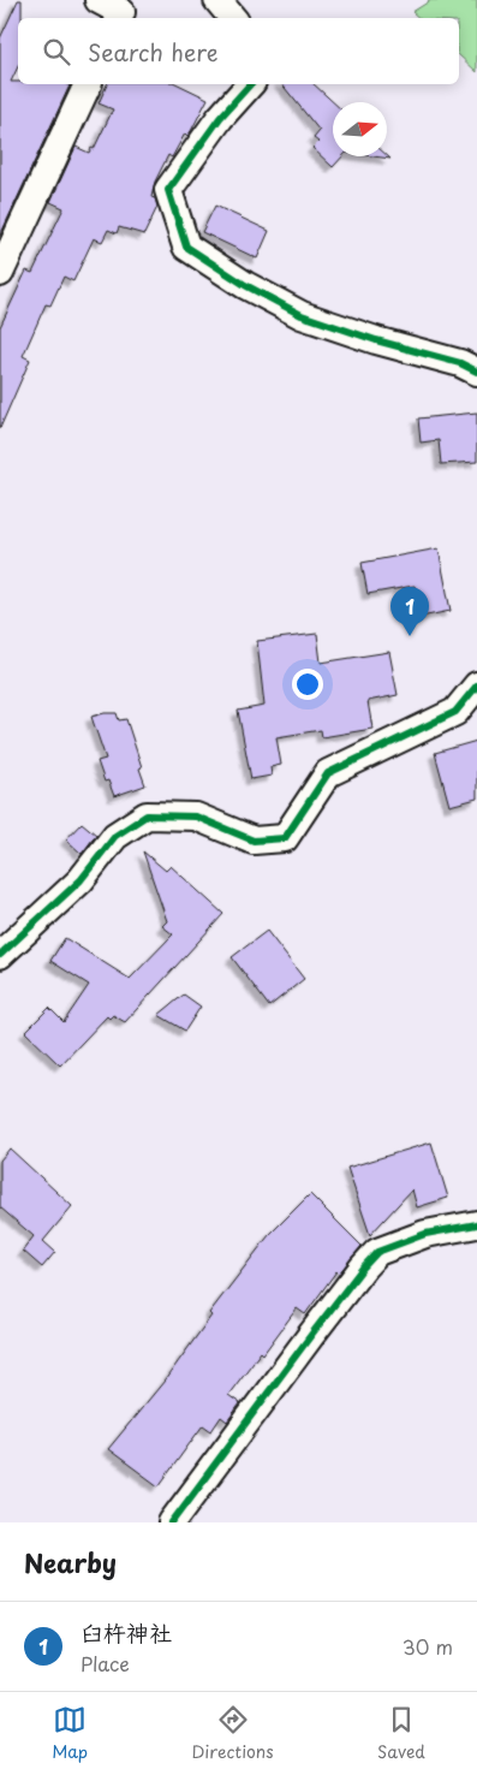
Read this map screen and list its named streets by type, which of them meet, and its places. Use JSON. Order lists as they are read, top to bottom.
{
  "north": "right",
  "page": {
    "search": "Search here",
    "pins": "1",
    "heading": "Nearby",
    "list": [
      {
        "mark": "1",
        "name": "臼杵神社",
        "note": "Place",
        "value": "30 m"
      }
    ],
    "nav": ["Map", "Directions", "Saved"]
  }
}
